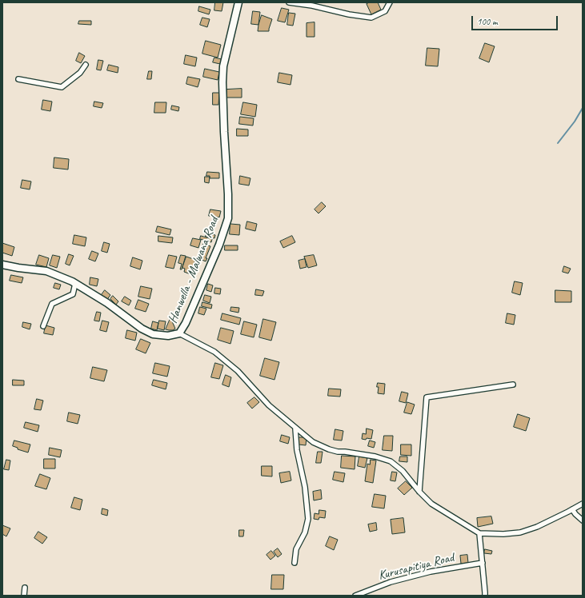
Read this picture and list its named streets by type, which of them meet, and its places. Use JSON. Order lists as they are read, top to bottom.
{
  "streets": {
    "street": ["Hanwella - Malwana Road", "Kurusapitiya Road"]
  },
  "scale_bar": "100 m"
}
